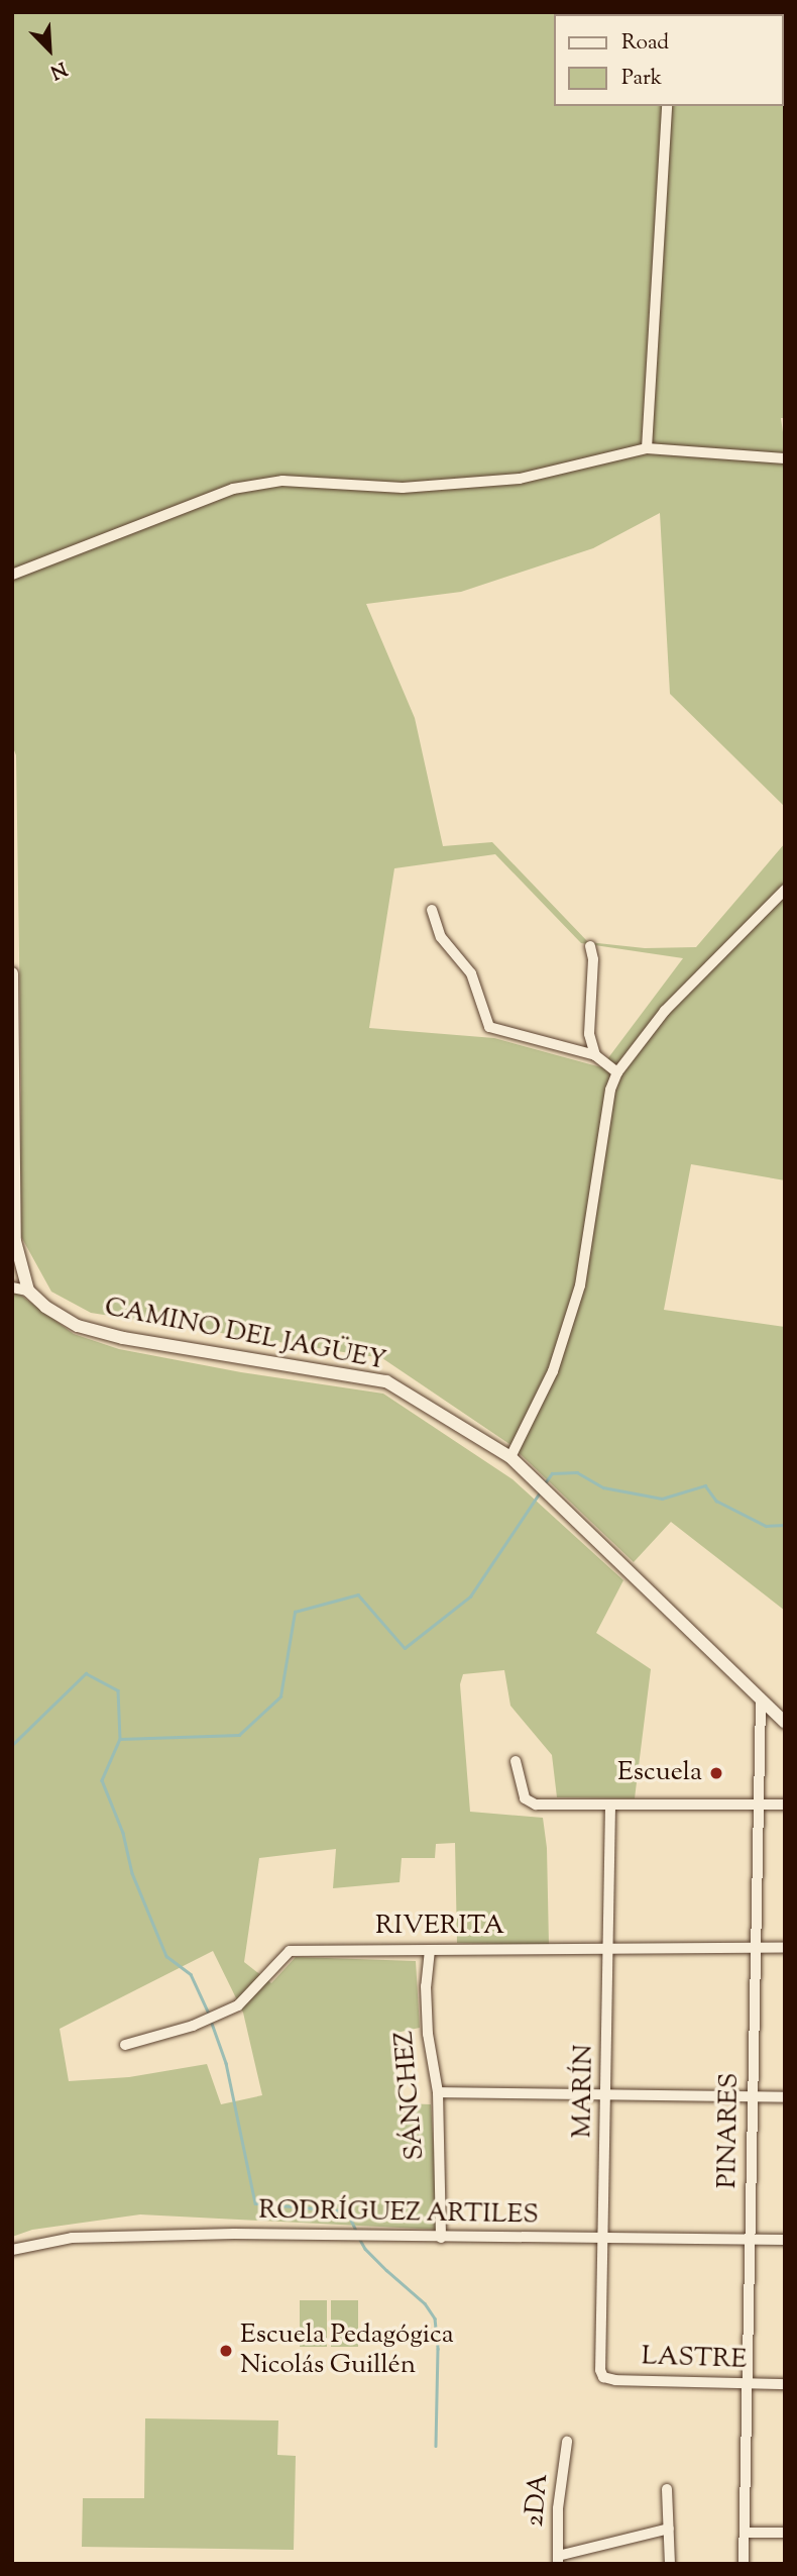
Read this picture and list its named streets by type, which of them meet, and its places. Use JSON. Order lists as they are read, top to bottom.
{
  "streets": {
    "street": [
      "CAMINO DEL JAGÜEY",
      "RIVERITA",
      "MARÍN",
      "SÁNCHEZ",
      "PINARES",
      "RODRÍGUEZ ARTILES",
      "LASTRE",
      "2DA"
    ]
  },
  "crossings": [
    ["CAMINO DEL JAGÜEY", "PINARES"],
    ["RIVERITA", "MARÍN"],
    ["RIVERITA", "SÁNCHEZ"],
    ["RIVERITA", "PINARES"],
    ["MARÍN", "RODRÍGUEZ ARTILES"],
    ["MARÍN", "LASTRE"],
    ["SÁNCHEZ", "RODRÍGUEZ ARTILES"],
    ["PINARES", "RODRÍGUEZ ARTILES"],
    ["PINARES", "LASTRE"]
  ],
  "places": ["Escuela", "Escuela Pedagógica Nicolás Guillén"],
  "legend": ["Road", "Park"],
  "north": "bottom right"
}
